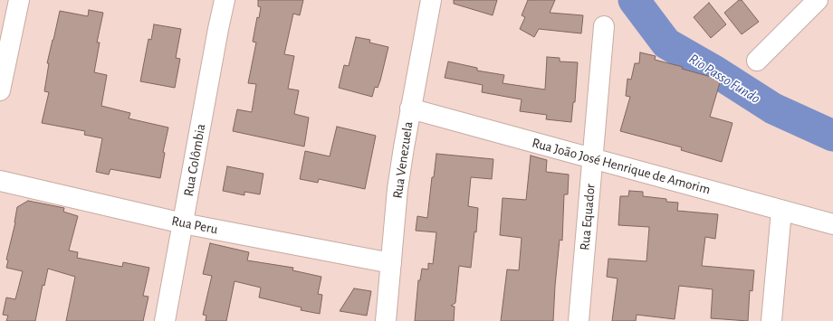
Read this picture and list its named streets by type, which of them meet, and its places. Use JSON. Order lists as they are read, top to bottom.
{
  "streets": {
    "street": [
      "Rua Colômbia",
      "Rua Venezuela",
      "Rua João José Henrique de Amorim",
      "Rua Equador",
      "Rua Peru"
    ]
  },
  "crossings": [
    ["Rua Colômbia", "Rua Peru"],
    ["Rua Venezuela", "Rua João José Henrique de Amorim"],
    ["Rua Venezuela", "Rua Peru"],
    ["Rua João José Henrique de Amorim", "Rua Equador"]
  ],
  "water": ["Rio Passo Fundo"]
}
